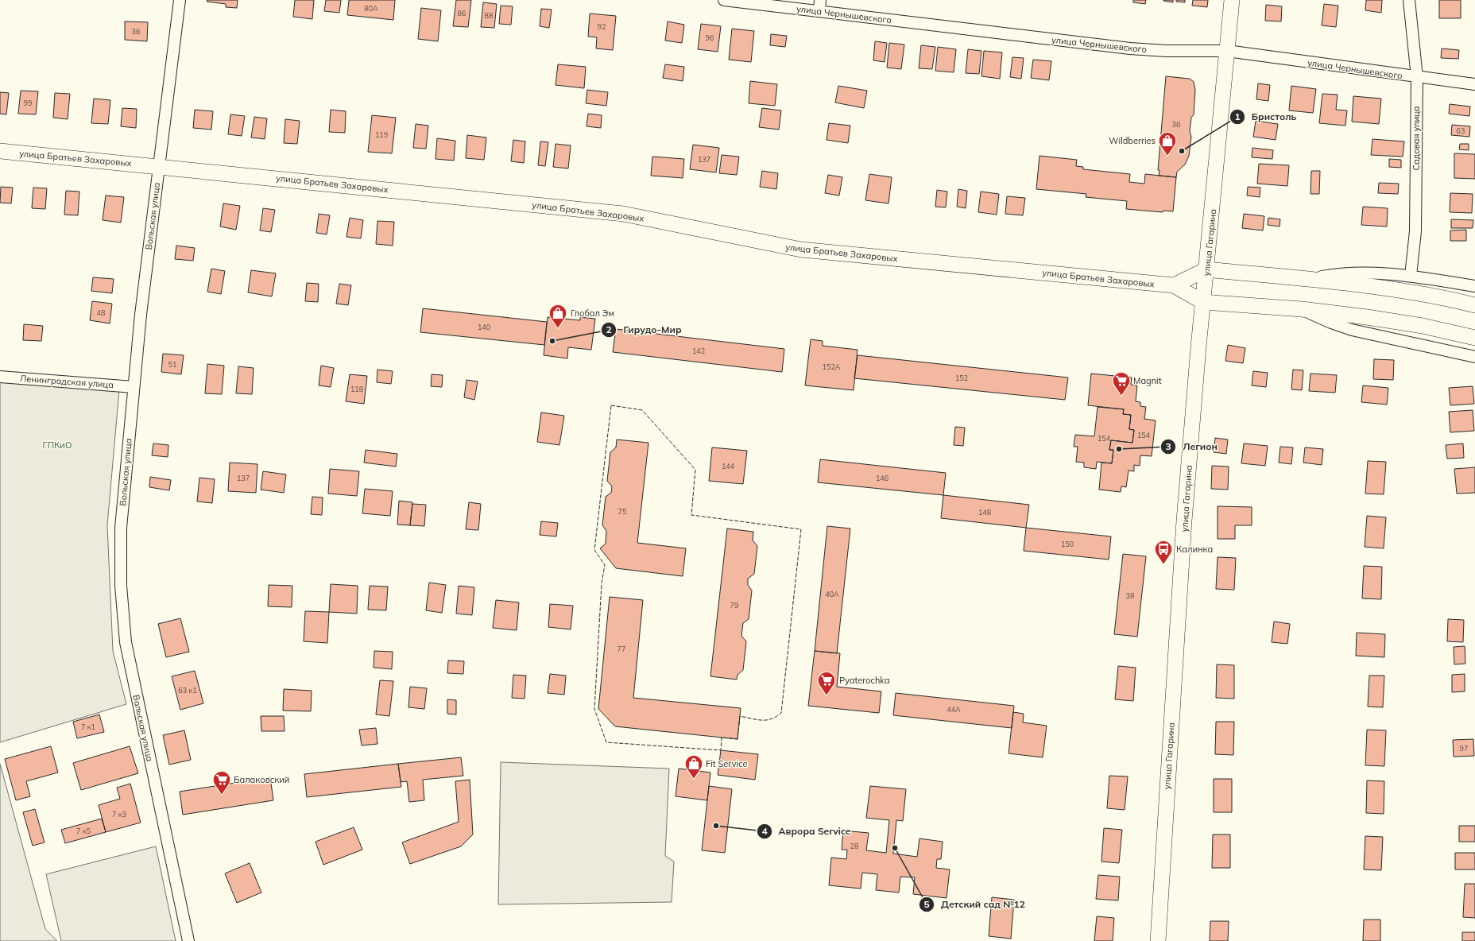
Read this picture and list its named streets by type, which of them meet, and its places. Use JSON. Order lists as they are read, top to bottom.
{
  "streets": {
    "main road": ["улица Братьев Захаровых", "улица Гагарина"],
    "street": [
      "улица Чернышевского",
      "Садовая улица",
      "Вольская улица",
      "Ленинградская улица"
    ]
  },
  "crossings": [
    ["улица Чернышевского", "Садовая улица"],
    ["улица Чернышевского", "улица Гагарина"],
    ["улица Братьев Захаровых", "Вольская улица"],
    ["улица Братьев Захаровых", "улица Гагарина"],
    ["Вольская улица", "Ленинградская улица"]
  ],
  "parks": ["ГПКиО"],
  "places": {
    "other": [
      "Бристоль",
      "Гирудо-Мир",
      "Легион",
      "Аврора Service",
      "Детский сад №12"
    ],
    "shop": ["Wildberries", "Глобал Эм", "Fit Service"],
    "supermarket": ["Magnit", "Pyaterochka", "Балаковский"],
    "bus stop": ["Калинка"]
  },
  "house_numbers": [
    "80А",
    "86",
    "88",
    "92",
    "36",
    "96",
    "99",
    "36",
    "63",
    "119",
    "137",
    "48",
    "140",
    "142",
    "51",
    "152А",
    "152",
    "118",
    "154",
    "154",
    "144",
    "137",
    "146",
    "75",
    "148",
    "150",
    "40А",
    "38",
    "79",
    "77",
    "63 к1",
    "44А",
    "7 к1",
    "97",
    "7 к3",
    "7 к5",
    "28"
  ]
}
